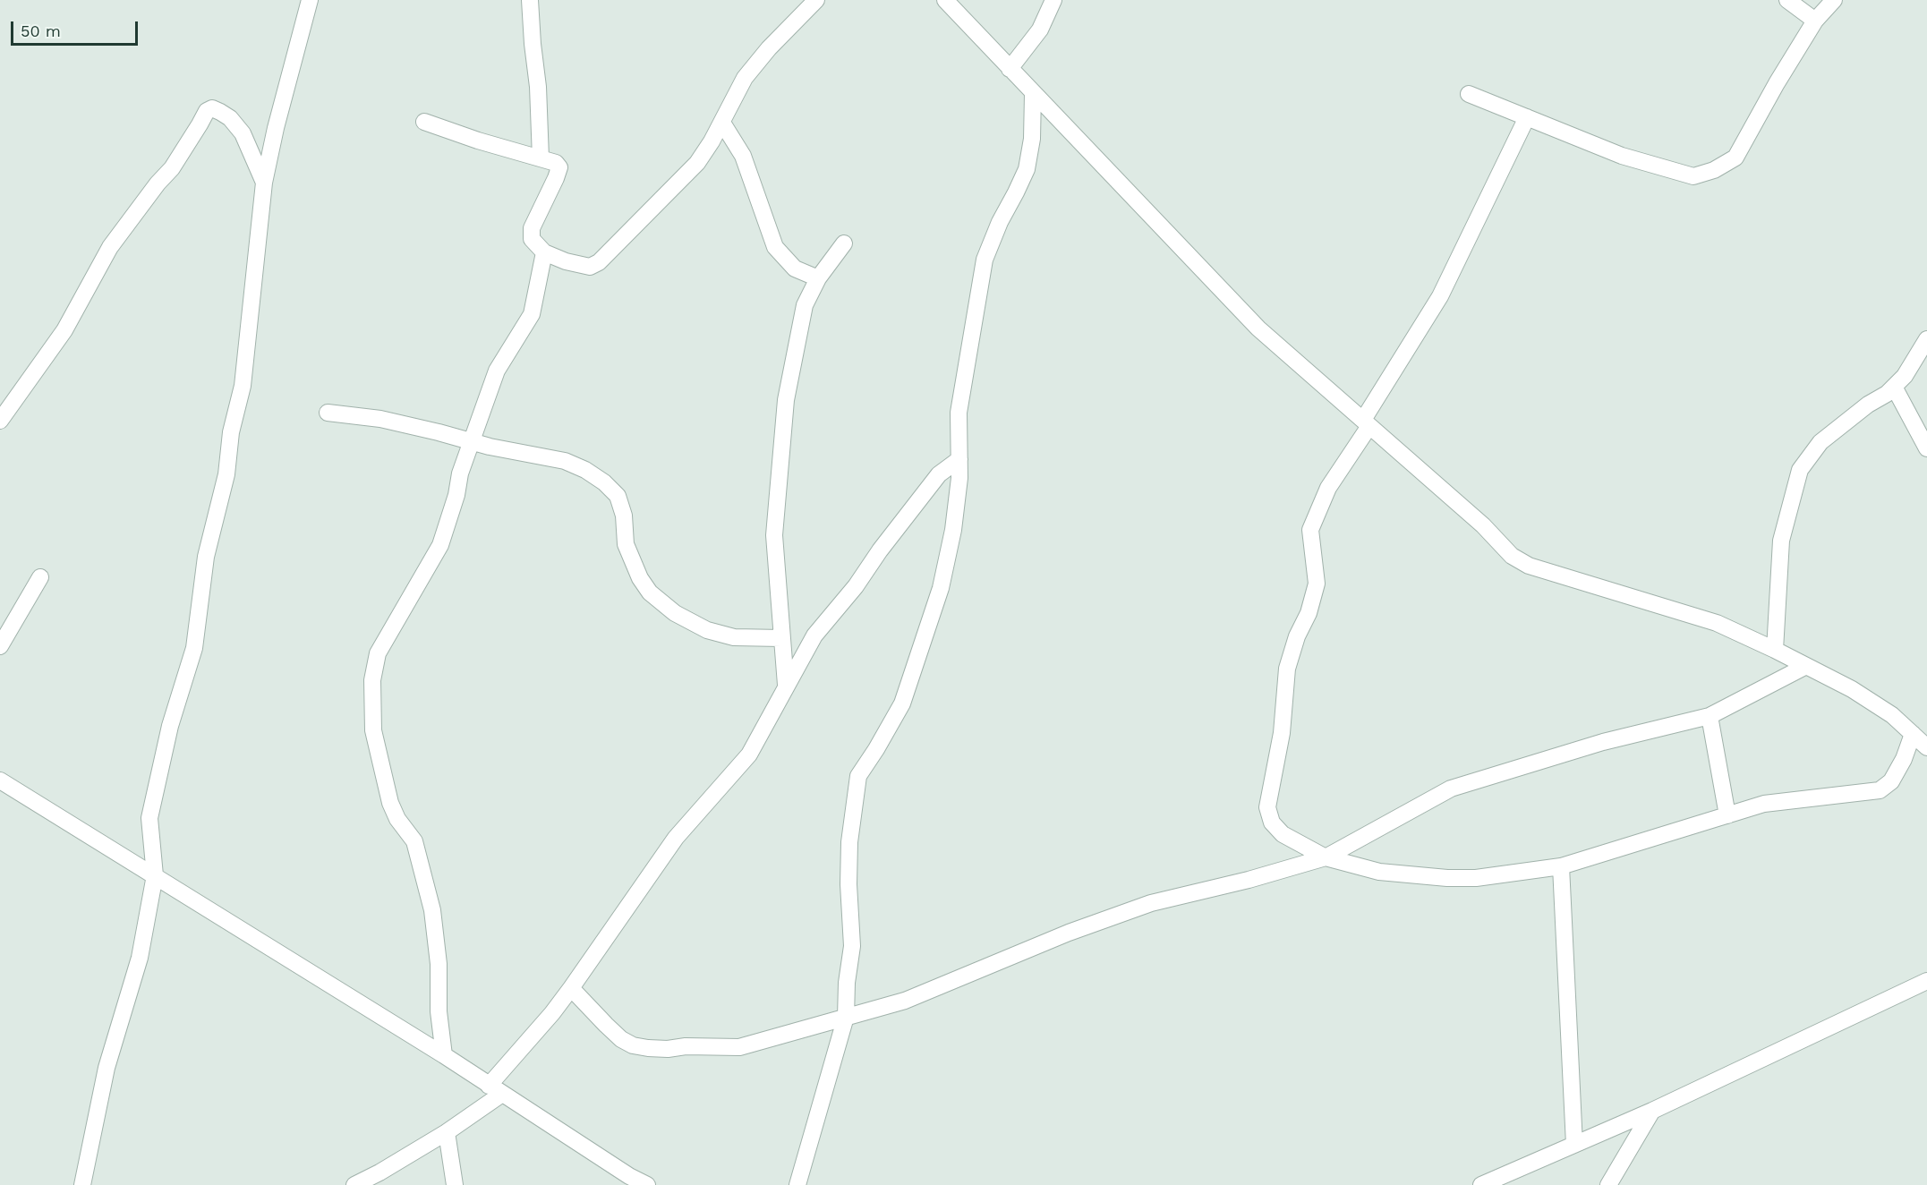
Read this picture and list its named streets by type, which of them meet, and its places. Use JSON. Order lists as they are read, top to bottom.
{
  "scale_bar": "50 m"
}
